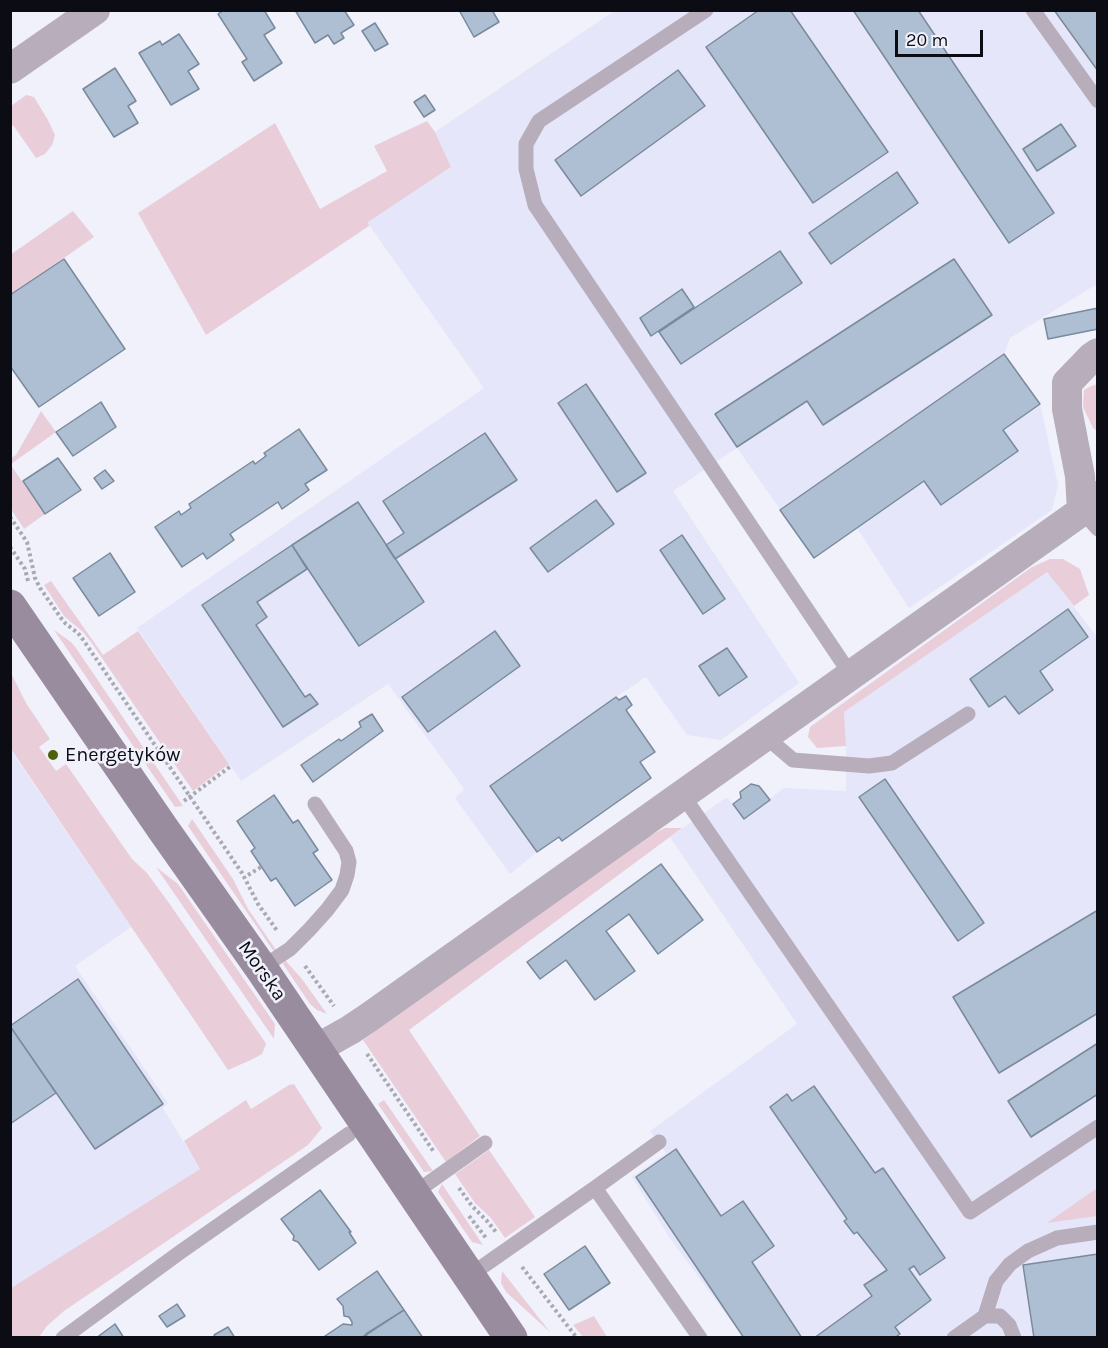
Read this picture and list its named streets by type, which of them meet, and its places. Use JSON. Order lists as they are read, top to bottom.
{
  "streets": {
    "street": ["Morska"]
  },
  "places": ["Energetyków"],
  "scale_bar": "20 m"
}
